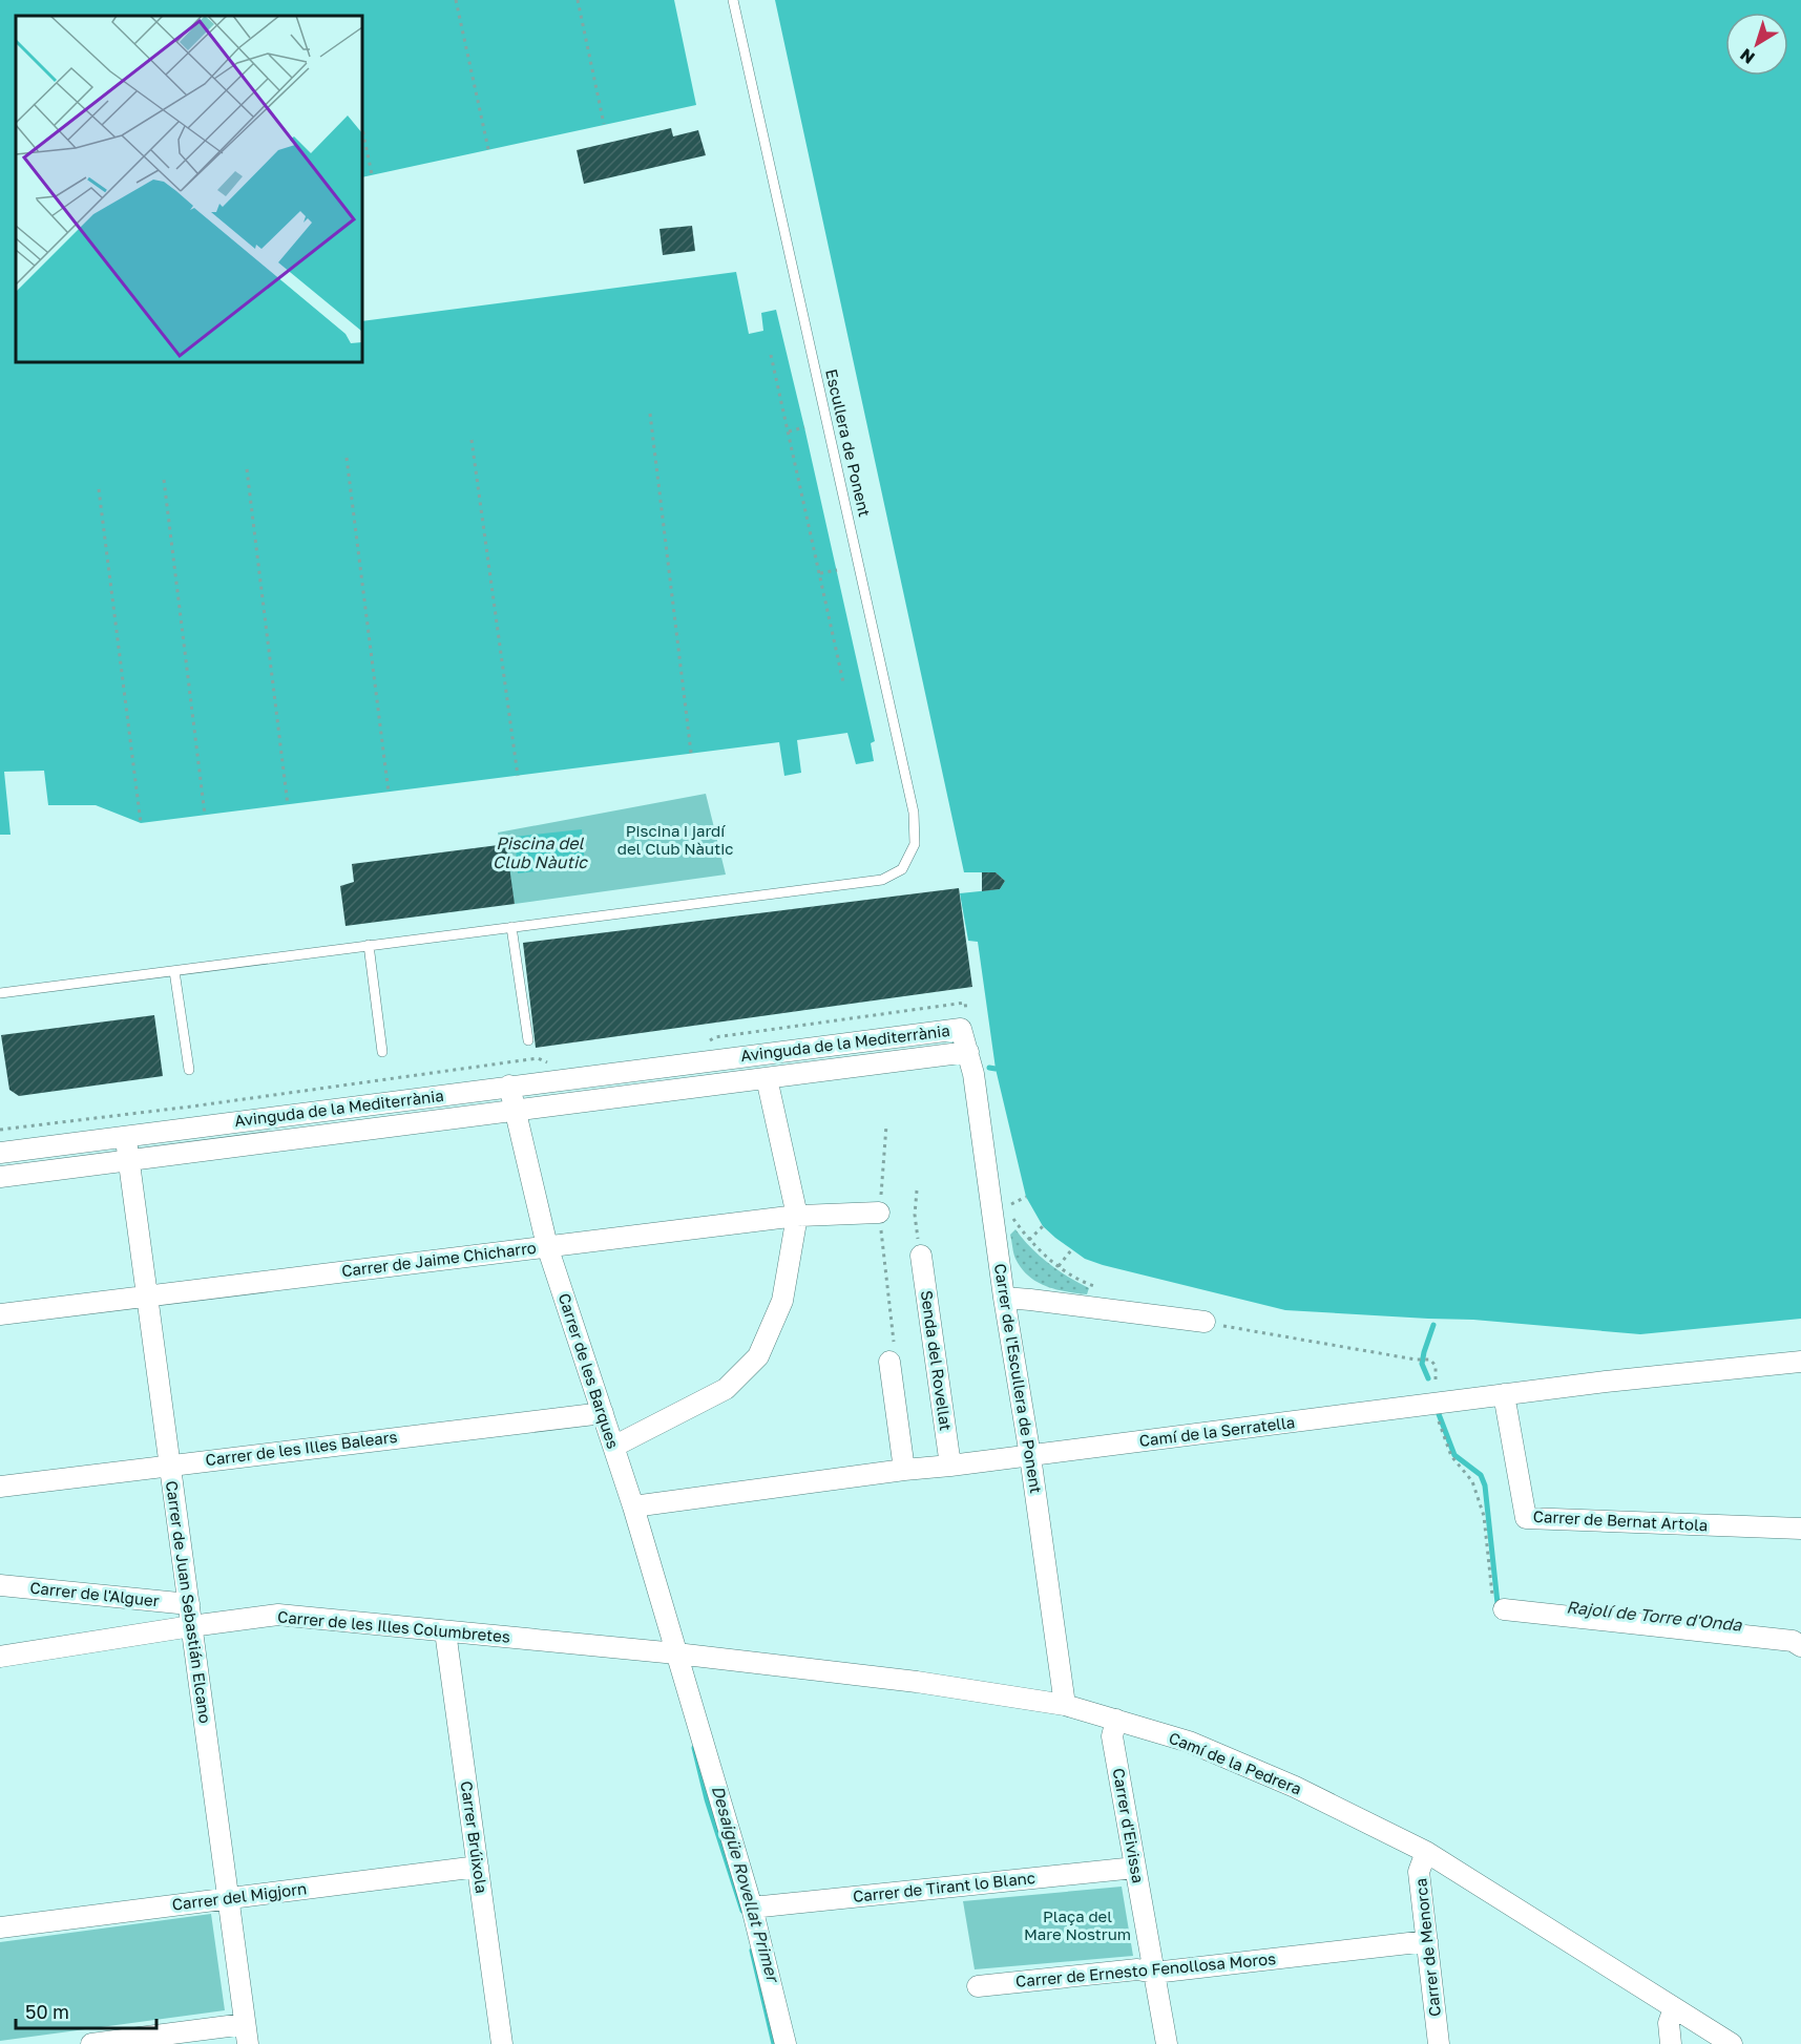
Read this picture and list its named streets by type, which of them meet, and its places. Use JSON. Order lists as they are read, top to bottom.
{
  "streets": {
    "street": [
      "Avinguda de la Mediterrània",
      "Carrer de Jaime Chicharro",
      "Senda del Rovellat",
      "Carrer de les Barques",
      "Carrer de l'Escullera de Ponent",
      "Camí de la Serratella",
      "Carrer de les Illes Balears",
      "Carrer de Bernat Artola",
      "Carrer de l'Alguer",
      "Carrer de Juan Sebastián Elcano",
      "Carrer de les Illes Columbretes",
      "Camí de la Pedrera",
      "Carrer d'Eivissa",
      "Carrer Brúixola",
      "Carrer de Tirant lo Blanc",
      "Carrer del Migjorn",
      "Carrer de Menorca",
      "Carrer de Ernesto Fenollosa Moros"
    ],
    "lane": ["Escullera de Ponent"]
  },
  "crossings": [
    ["Avinguda de la Mediterrània", "Carrer de les Barques"],
    ["Avinguda de la Mediterrània", "Carrer de l'Escullera de Ponent"],
    ["Avinguda de la Mediterrània", "Carrer de Juan Sebastián Elcano"],
    ["Carrer de Jaime Chicharro", "Carrer de les Barques"],
    ["Carrer de Jaime Chicharro", "Carrer de Juan Sebastián Elcano"],
    ["Senda del Rovellat", "Camí de la Serratella"],
    ["Carrer de les Barques", "Camí de la Serratella"],
    ["Carrer de les Barques", "Carrer de les Illes Balears"],
    ["Carrer de les Barques", "Carrer de les Illes Columbretes"],
    ["Carrer de les Barques", "Camí de la Pedrera"],
    ["Carrer de les Barques", "Carrer de Tirant lo Blanc"],
    ["Carrer de l'Escullera de Ponent", "Camí de la Serratella"],
    ["Carrer de l'Escullera de Ponent", "Camí de la Pedrera"],
    ["Camí de la Serratella", "Carrer de Bernat Artola"],
    ["Carrer de les Illes Balears", "Carrer de Juan Sebastián Elcano"],
    ["Carrer de l'Alguer", "Carrer de Juan Sebastián Elcano"],
    ["Carrer de Juan Sebastián Elcano", "Carrer de les Illes Columbretes"],
    ["Carrer de Juan Sebastián Elcano", "Carrer del Migjorn"],
    ["Carrer de les Illes Columbretes", "Camí de la Pedrera"],
    ["Carrer de les Illes Columbretes", "Carrer Brúixola"],
    ["Camí de la Pedrera", "Carrer d'Eivissa"],
    ["Camí de la Pedrera", "Carrer de Menorca"],
    ["Carrer d'Eivissa", "Carrer de Tirant lo Blanc"],
    ["Carrer d'Eivissa", "Carrer de Ernesto Fenollosa Moros"],
    ["Carrer Brúixola", "Carrer del Migjorn"],
    ["Carrer de Menorca", "Carrer de Ernesto Fenollosa Moros"]
  ],
  "water": ["Piscina del Club Nàutic", "Rajolí de Torre d'Onda", "Desaigüe Rovellat Primer"],
  "parks": ["Piscina i jardí del Club Nàutic", "Plaça del Mare Nostrum"],
  "scale_bar": "50 m",
  "north": "bottom left"
}
